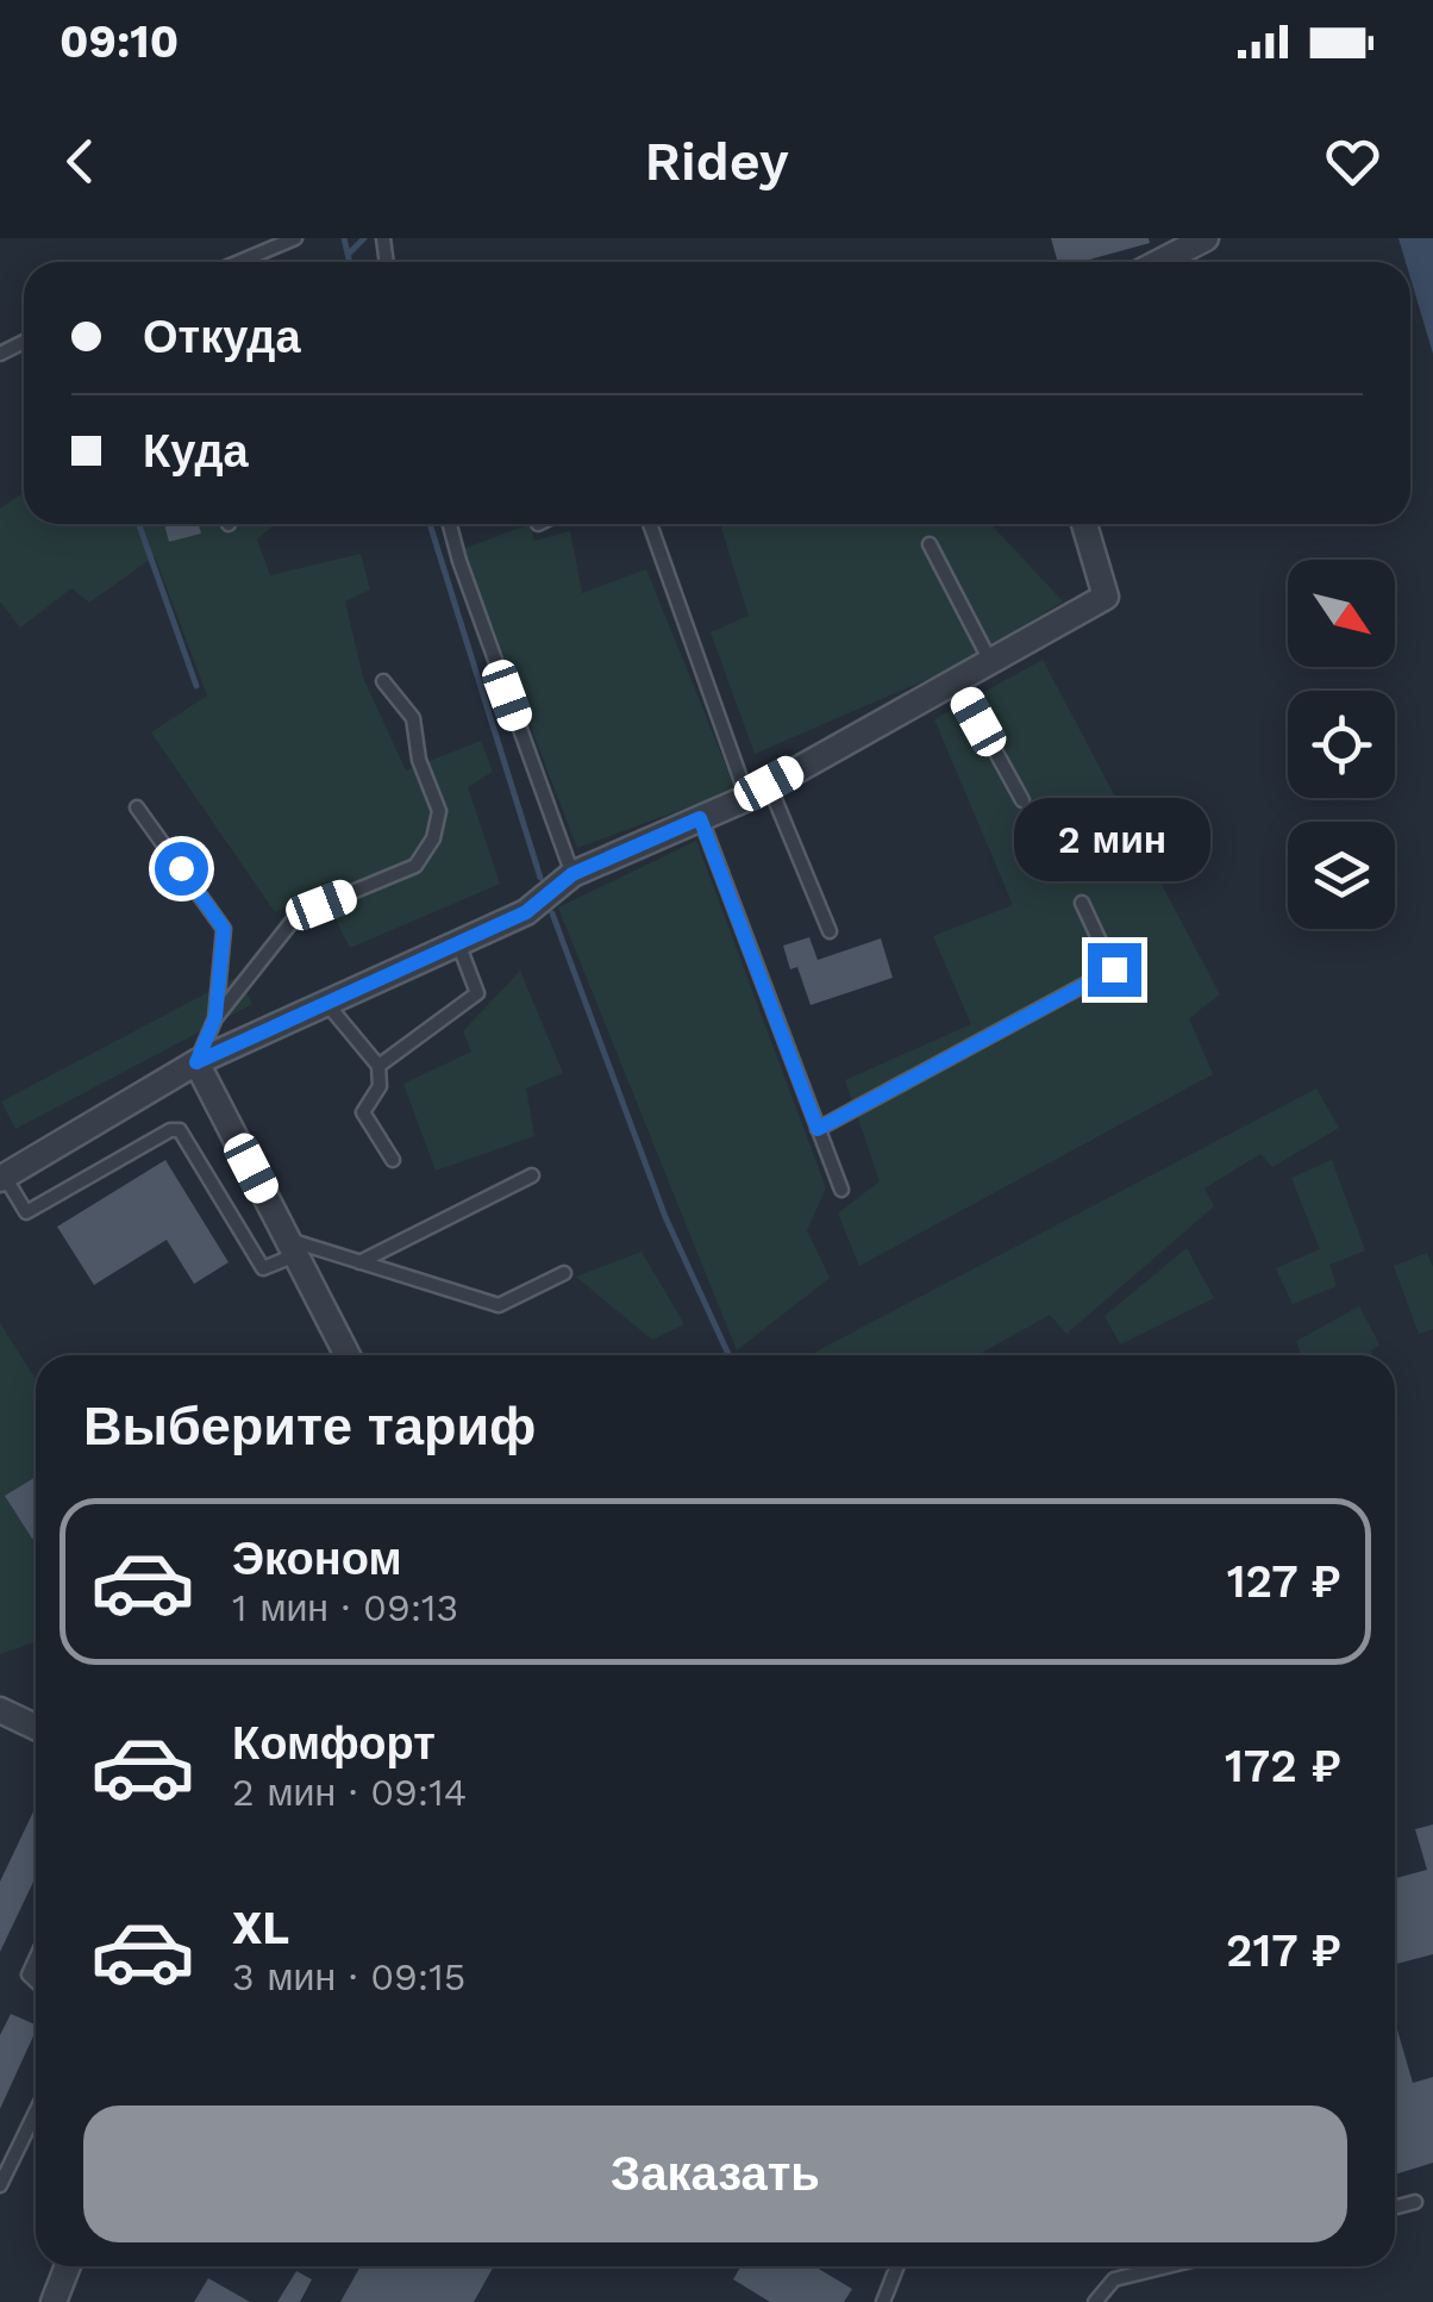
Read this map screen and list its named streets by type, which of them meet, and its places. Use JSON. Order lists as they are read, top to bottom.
{
  "north": "bottom right",
  "page": {
    "status": "09:10",
    "header": "Ridey",
    "banner": ["Откуда", "Куда"],
    "bubble": "2 мин",
    "heading": "Выберите тариф",
    "list": [
      {
        "name": "Эконом",
        "note": "1 мин · 09:13",
        "value": "127 ₽"
      },
      {
        "name": "Комфорт",
        "note": "2 мин · 09:14",
        "value": "172 ₽"
      },
      {
        "name": "XL",
        "note": "3 мин · 09:15",
        "value": "217 ₽"
      }
    ],
    "buttons": "Заказать"
  }
}
